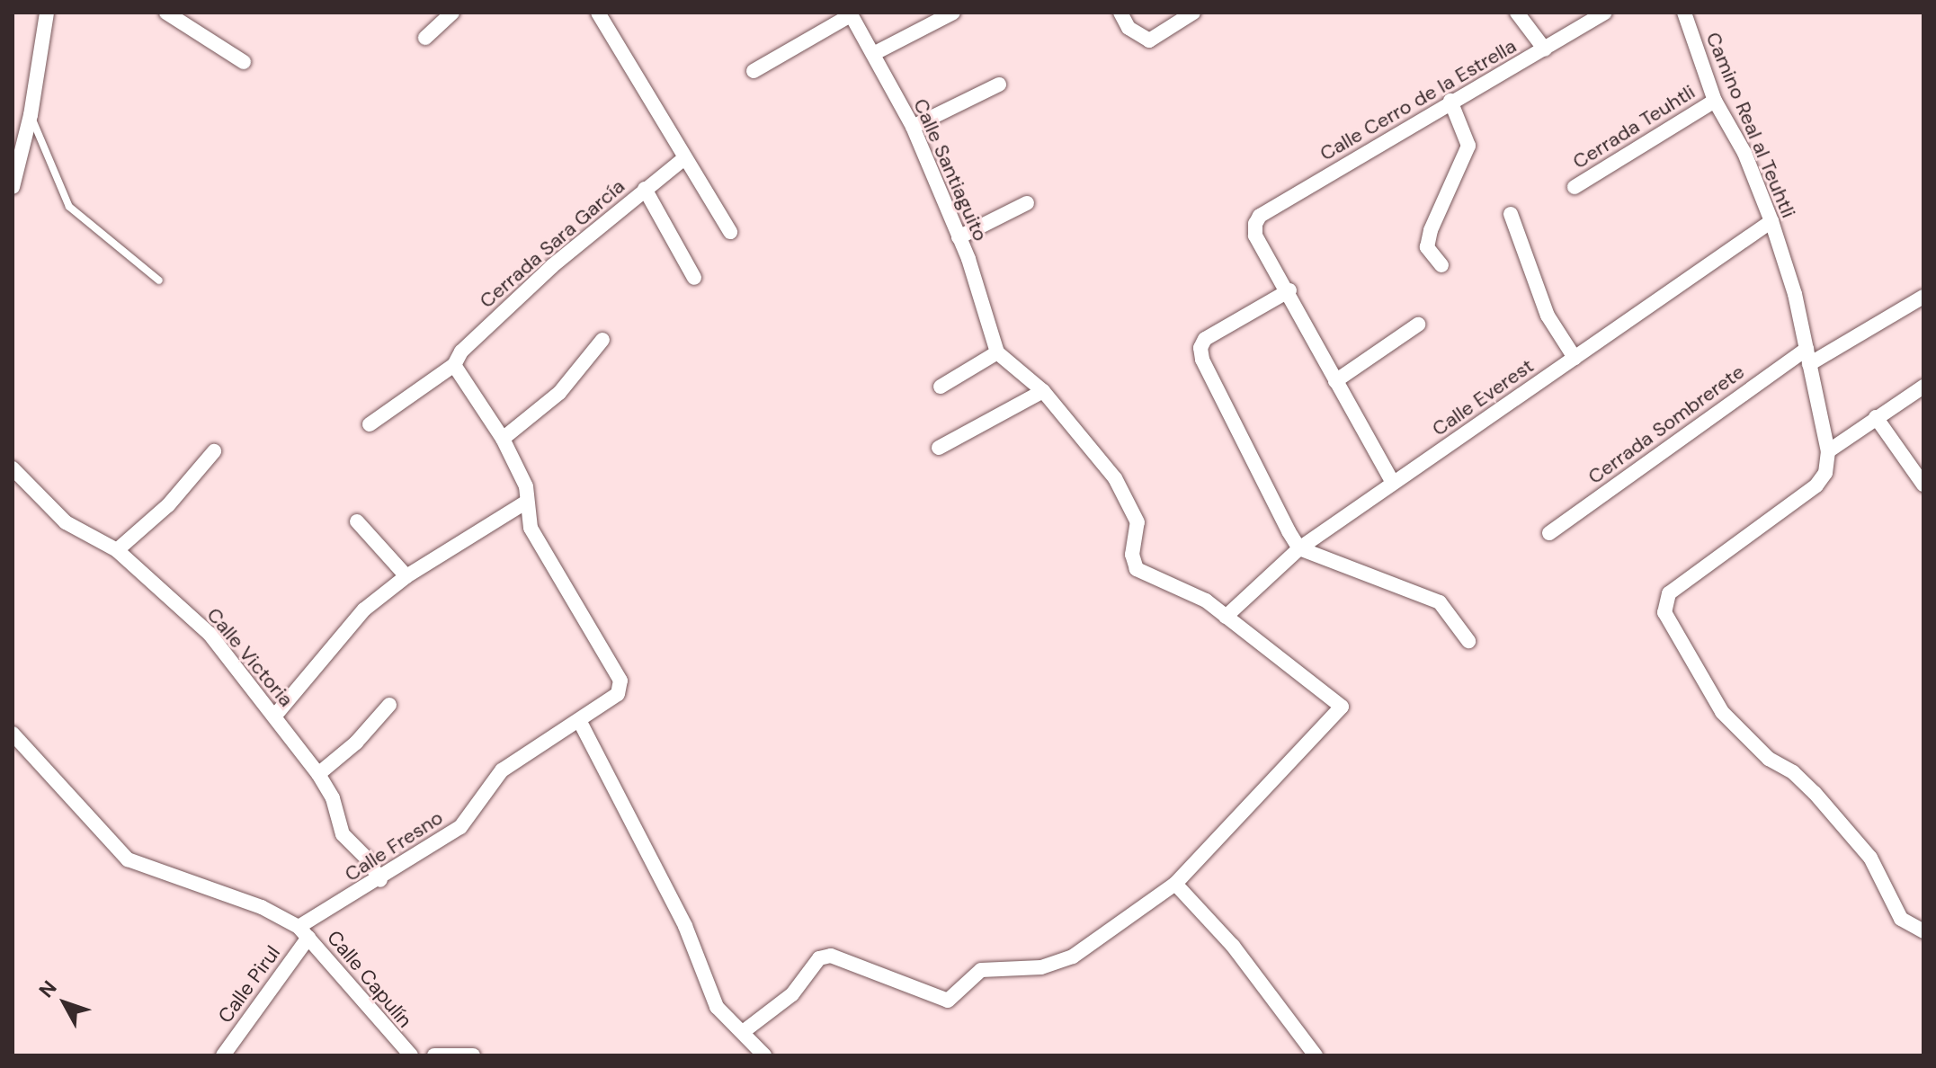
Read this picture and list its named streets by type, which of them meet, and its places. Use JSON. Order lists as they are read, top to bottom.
{
  "streets": {
    "street": [
      "Calle Cerro de la Estrella",
      "Camino Real al Teuhtli",
      "Cerrada Teuhtli",
      "Calle Santiaguito",
      "Cerrada Sara García",
      "Calle Everest",
      "Cerrada Sombrerete",
      "Calle Victoria",
      "Calle Fresno",
      "Calle Capulín",
      "Calle Pirul"
    ]
  },
  "crossings": [
    ["Camino Real al Teuhtli", "Cerrada Teuhtli"],
    ["Camino Real al Teuhtli", "Calle Everest"],
    ["Camino Real al Teuhtli", "Cerrada Sombrerete"],
    ["Cerrada Sara García", "Calle Fresno"],
    ["Calle Victoria", "Calle Fresno"],
    ["Calle Fresno", "Calle Capulín"],
    ["Calle Fresno", "Calle Pirul"],
    ["Calle Capulín", "Calle Pirul"]
  ],
  "north": "top left"
}
